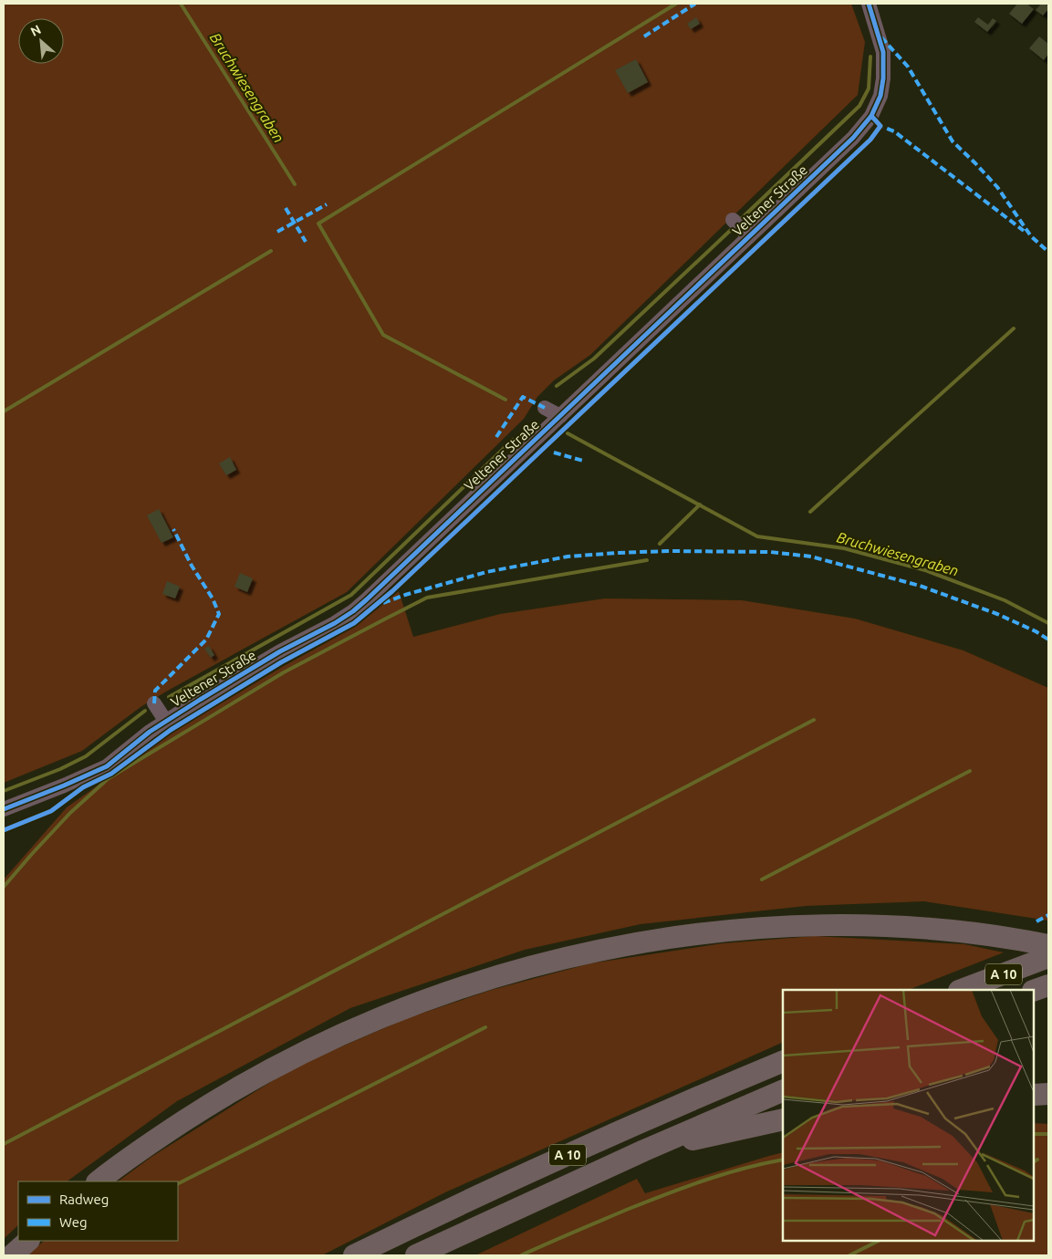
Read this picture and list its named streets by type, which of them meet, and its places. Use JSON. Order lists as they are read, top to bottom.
{
  "streets": {
    "highway": ["A 10"],
    "street": ["Veltener Straße"]
  },
  "water": ["Bruchwiesengraben"],
  "legend": ["Radweg", "Weg"],
  "north": "top left"
}
